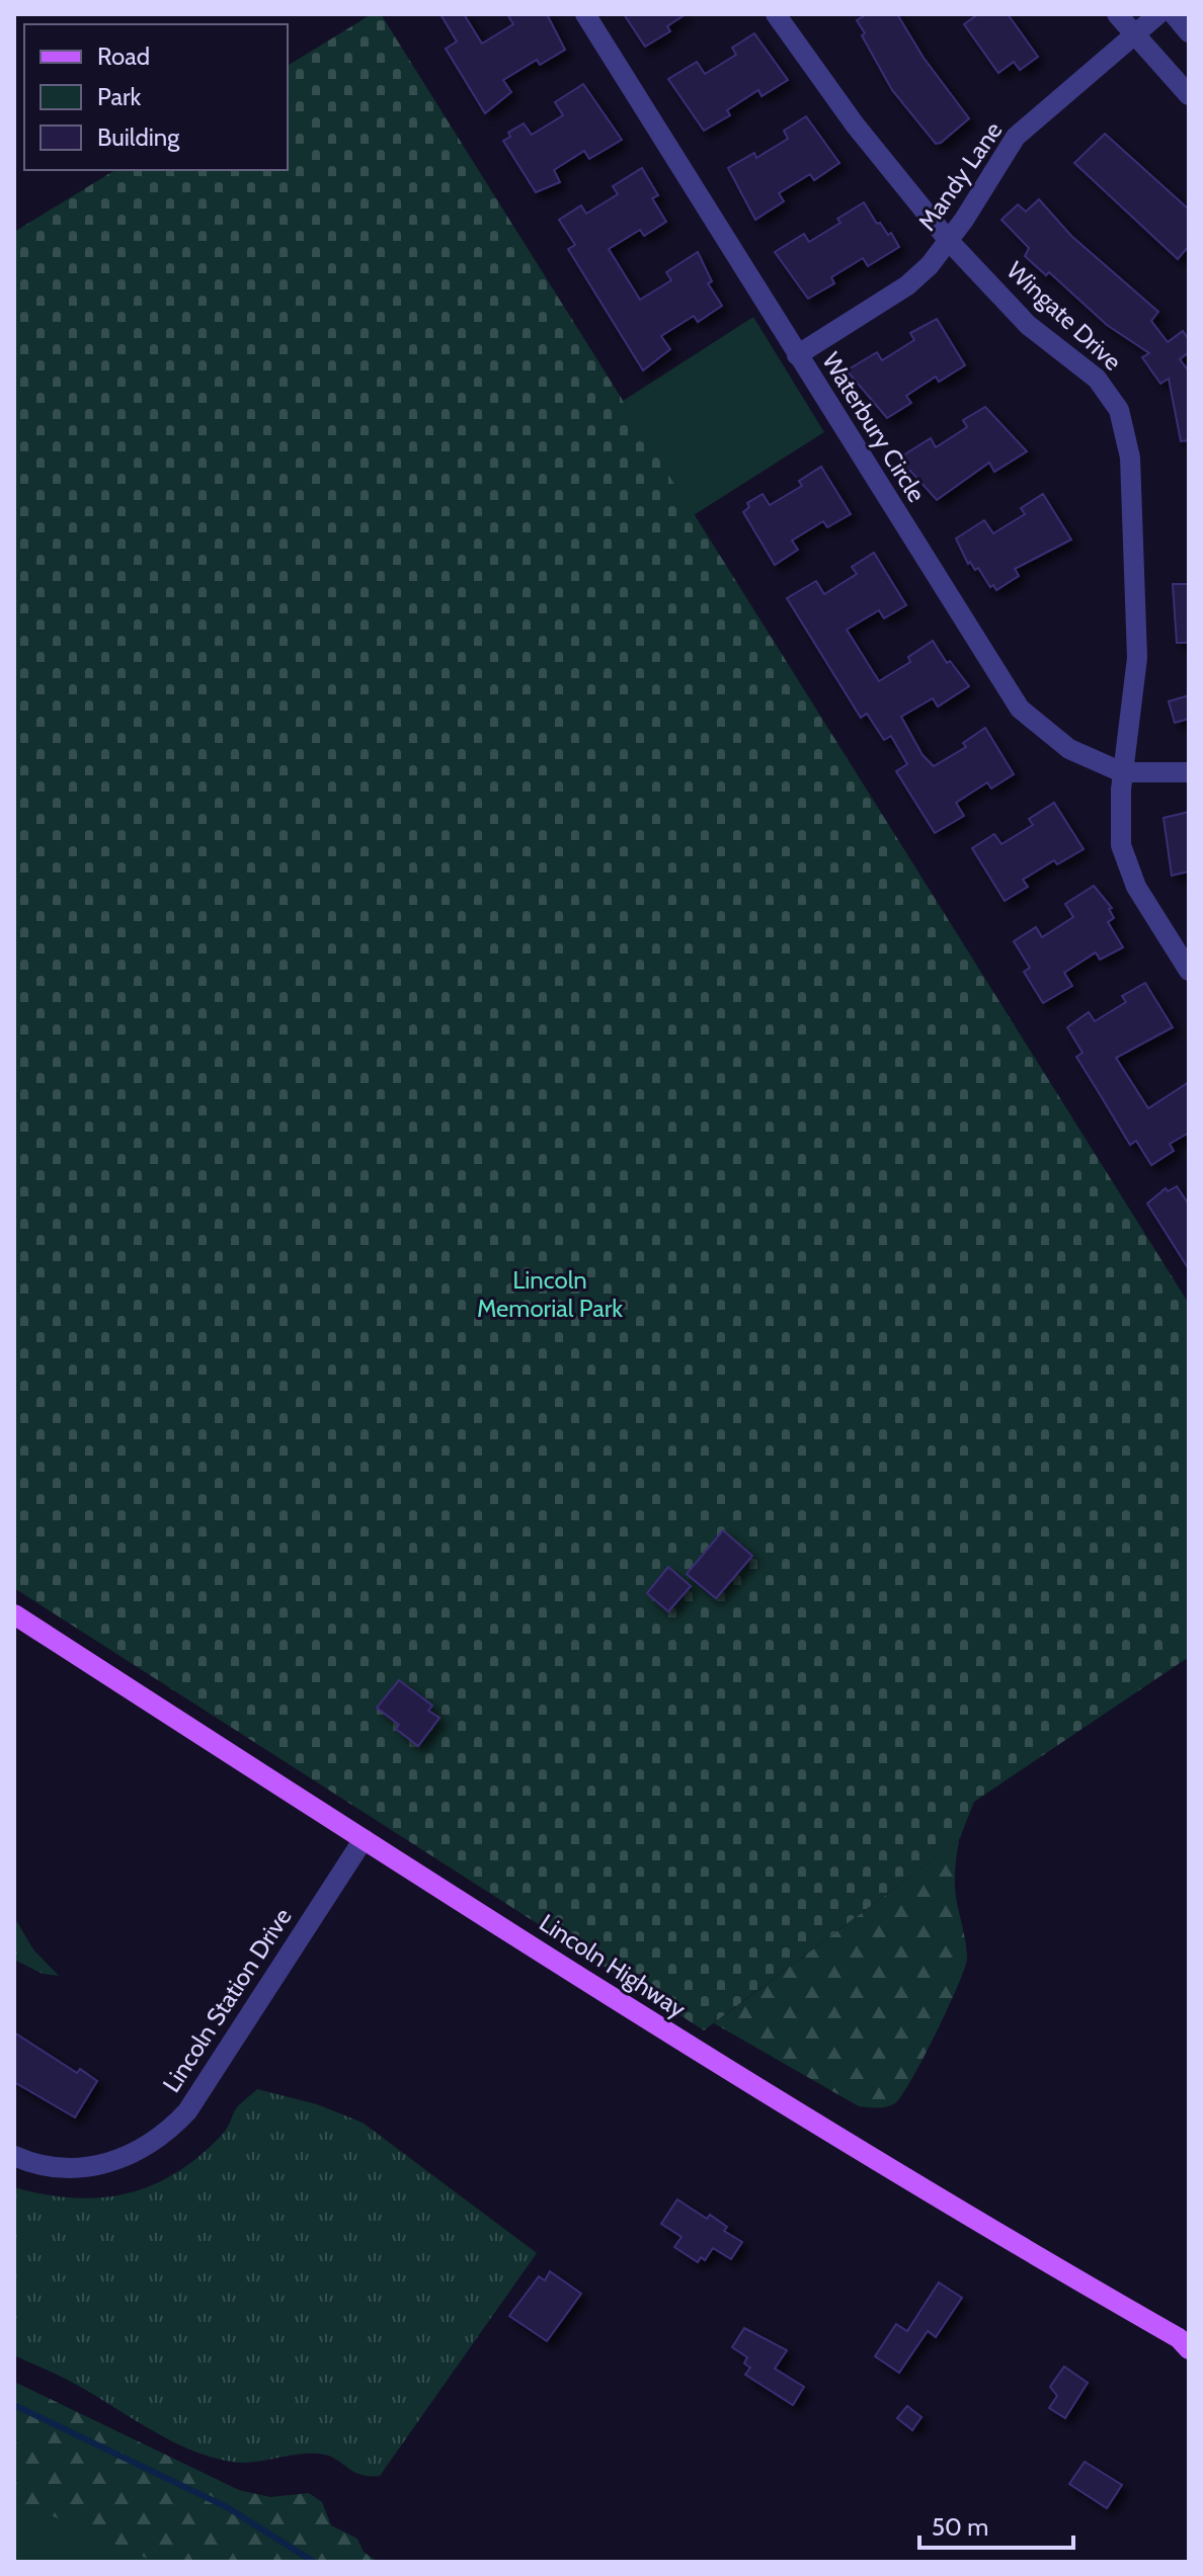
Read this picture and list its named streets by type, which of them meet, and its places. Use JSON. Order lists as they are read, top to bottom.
{
  "streets": {
    "main road": ["Lincoln Highway"],
    "street": [
      "Mandy Lane",
      "Wingate Drive",
      "Waterbury Circle",
      "Lincoln Station Drive"
    ]
  },
  "crossings": [
    ["Mandy Lane", "Wingate Drive"],
    ["Mandy Lane", "Waterbury Circle"],
    ["Wingate Drive", "Waterbury Circle"],
    ["Lincoln Highway", "Lincoln Station Drive"]
  ],
  "parks": ["Lincoln Memorial Park"],
  "legend": ["Road", "Park", "Building"],
  "scale_bar": "50 m"
}
